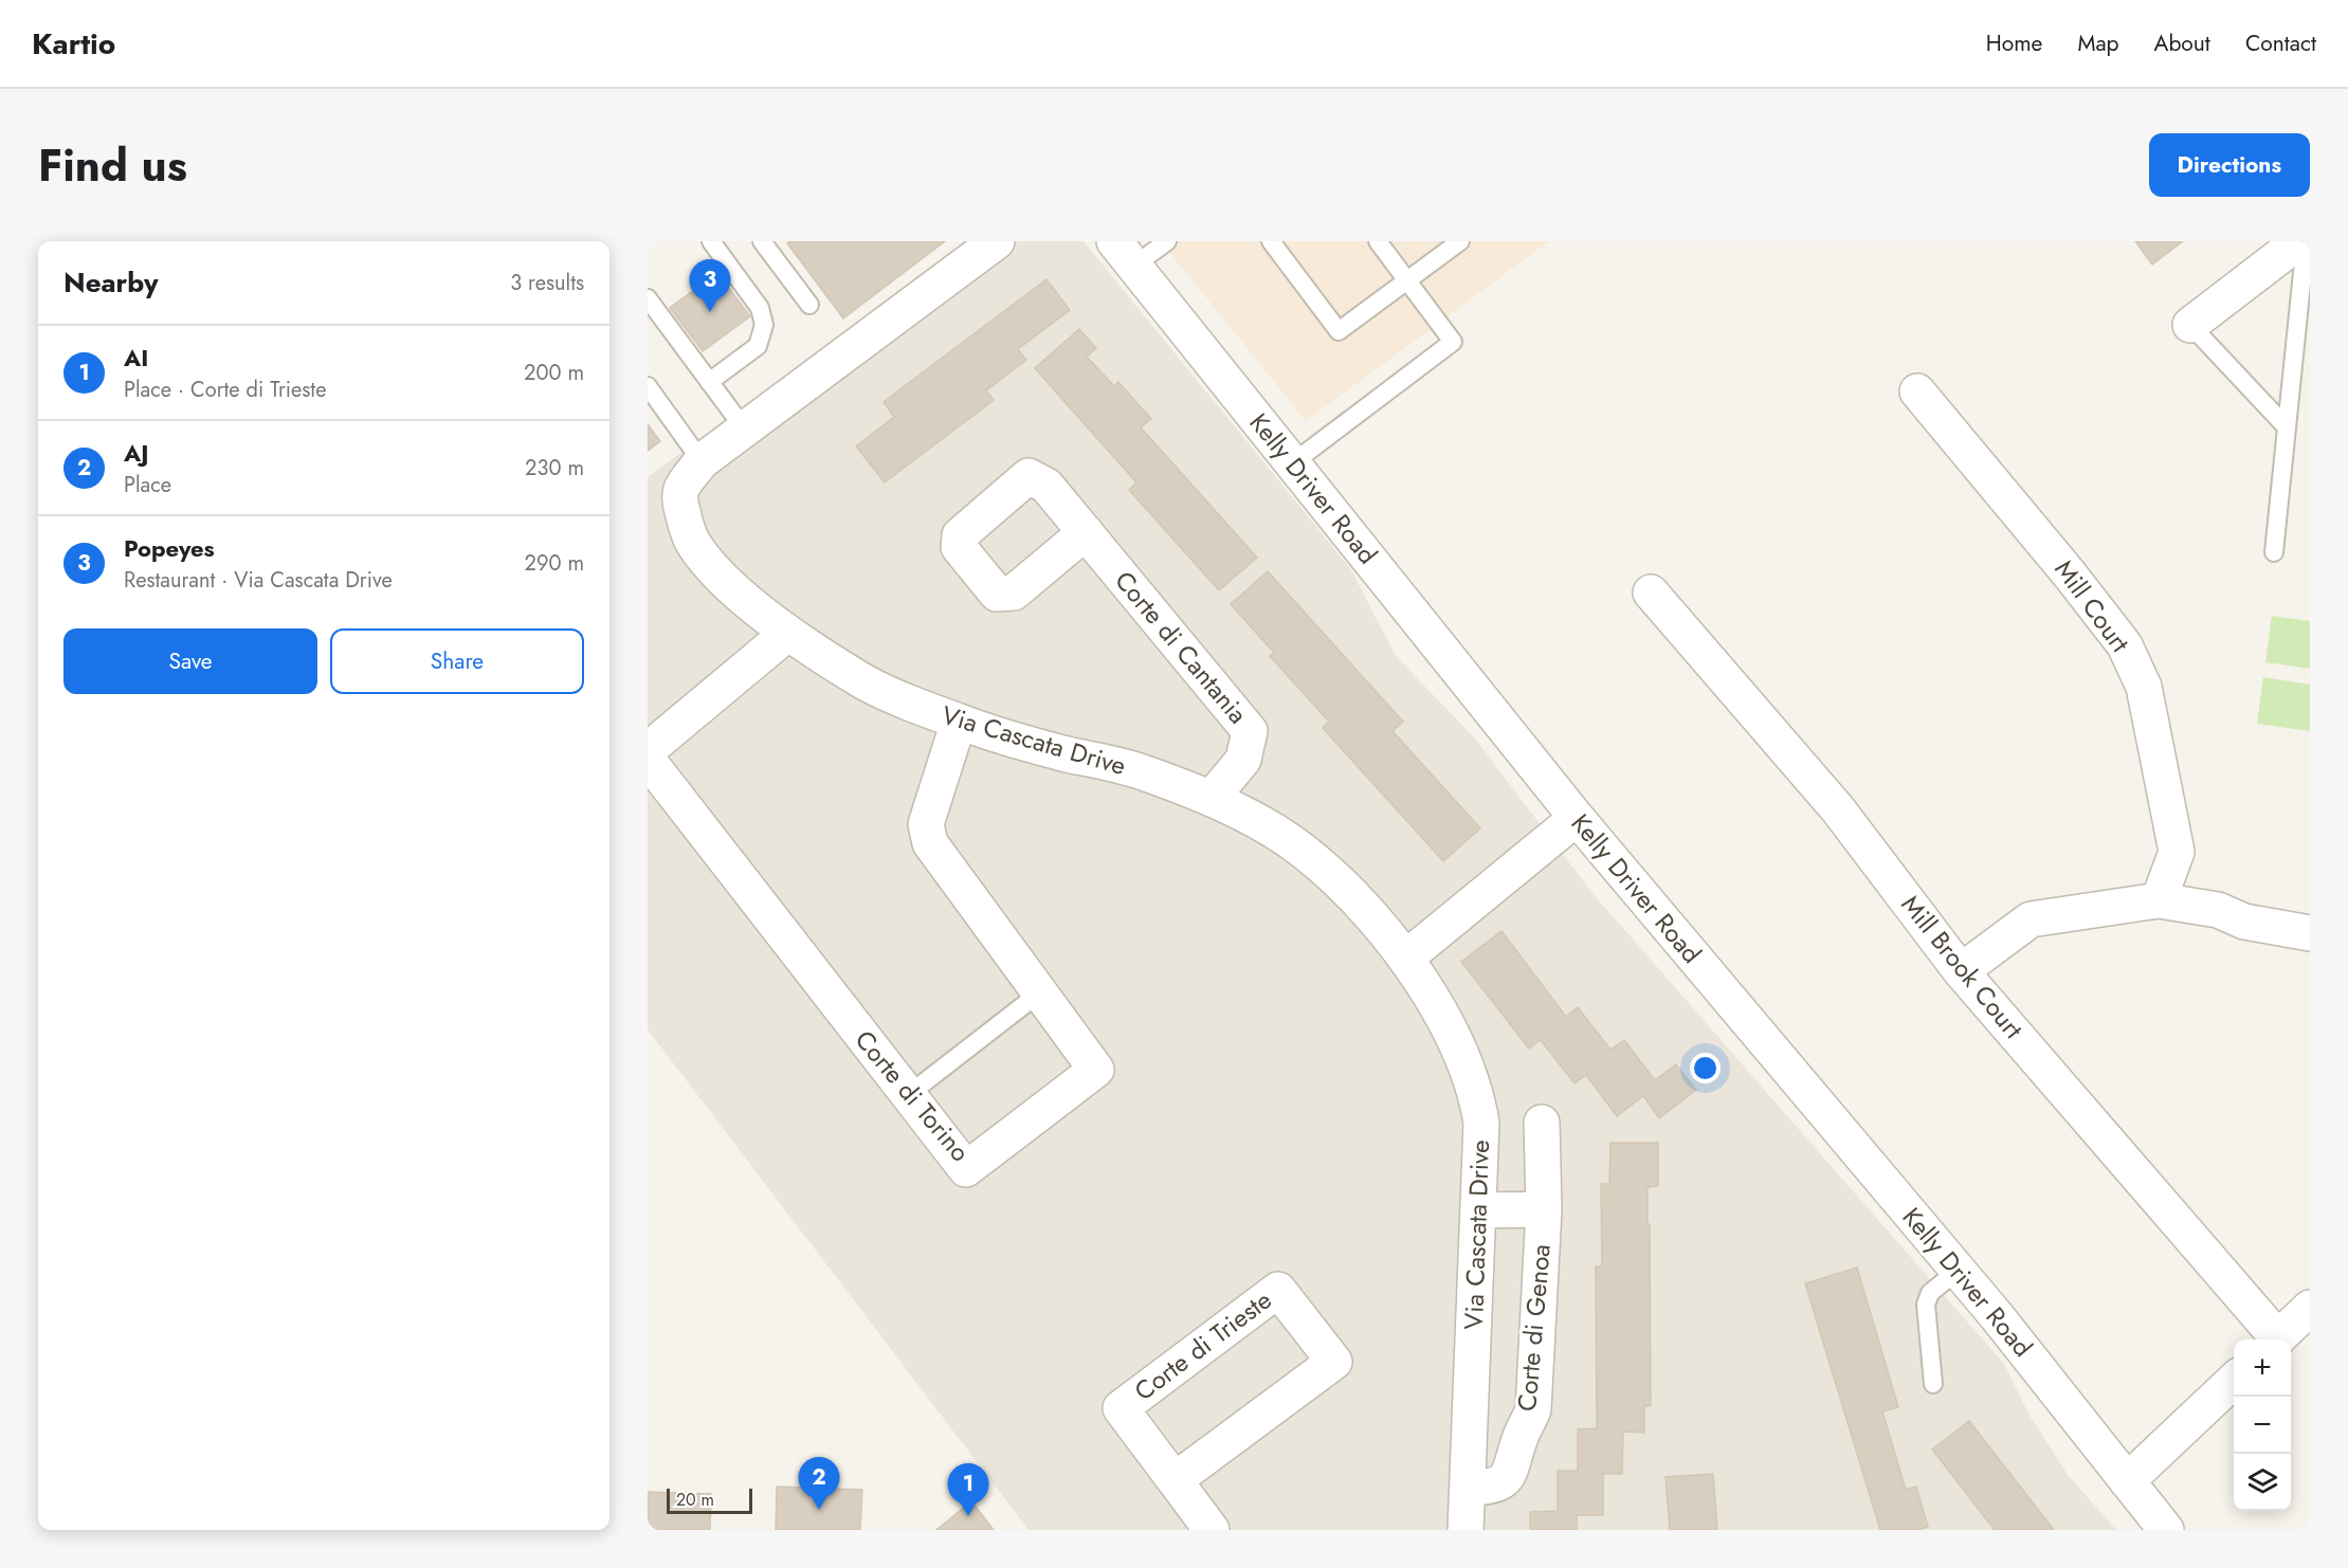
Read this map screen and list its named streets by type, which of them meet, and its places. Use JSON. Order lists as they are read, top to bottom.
{
  "streets": {
    "street": [
      "Kelly Driver Road",
      "Mill Court",
      "Corte di Cantania",
      "Via Cascata Drive",
      "Mill Brook Court",
      "Corte di Torino",
      "Corte di Genoa",
      "Corte di Trieste"
    ]
  },
  "crossings": [
    ["Corte di Cantania", "Via Cascata Drive"],
    ["Via Cascata Drive", "Corte di Torino"],
    ["Via Cascata Drive", "Corte di Genoa"]
  ],
  "scale_bar": "20 m",
  "page": {
    "header": "Kartio",
    "nav": [
      "Home",
      "Map",
      "About",
      "Contact"
    ],
    "title": "Find us",
    "buttons": [
      "Directions",
      ["Save", "Share"]
    ],
    "heading": ["Nearby", "3 results"],
    "pins": ["3", "2", "1"],
    "list": [
      {
        "mark": "1",
        "name": "AI",
        "note": "Place · Corte di Trieste",
        "value": "200 m"
      },
      {
        "mark": "2",
        "name": "AJ",
        "note": "Place",
        "value": "230 m"
      },
      {
        "mark": "3",
        "name": "Popeyes",
        "note": "Restaurant · Via Cascata Drive",
        "value": "290 m"
      }
    ],
    "map_buttons": ["+", "−"],
    "scale": "20 m"
  }
}
